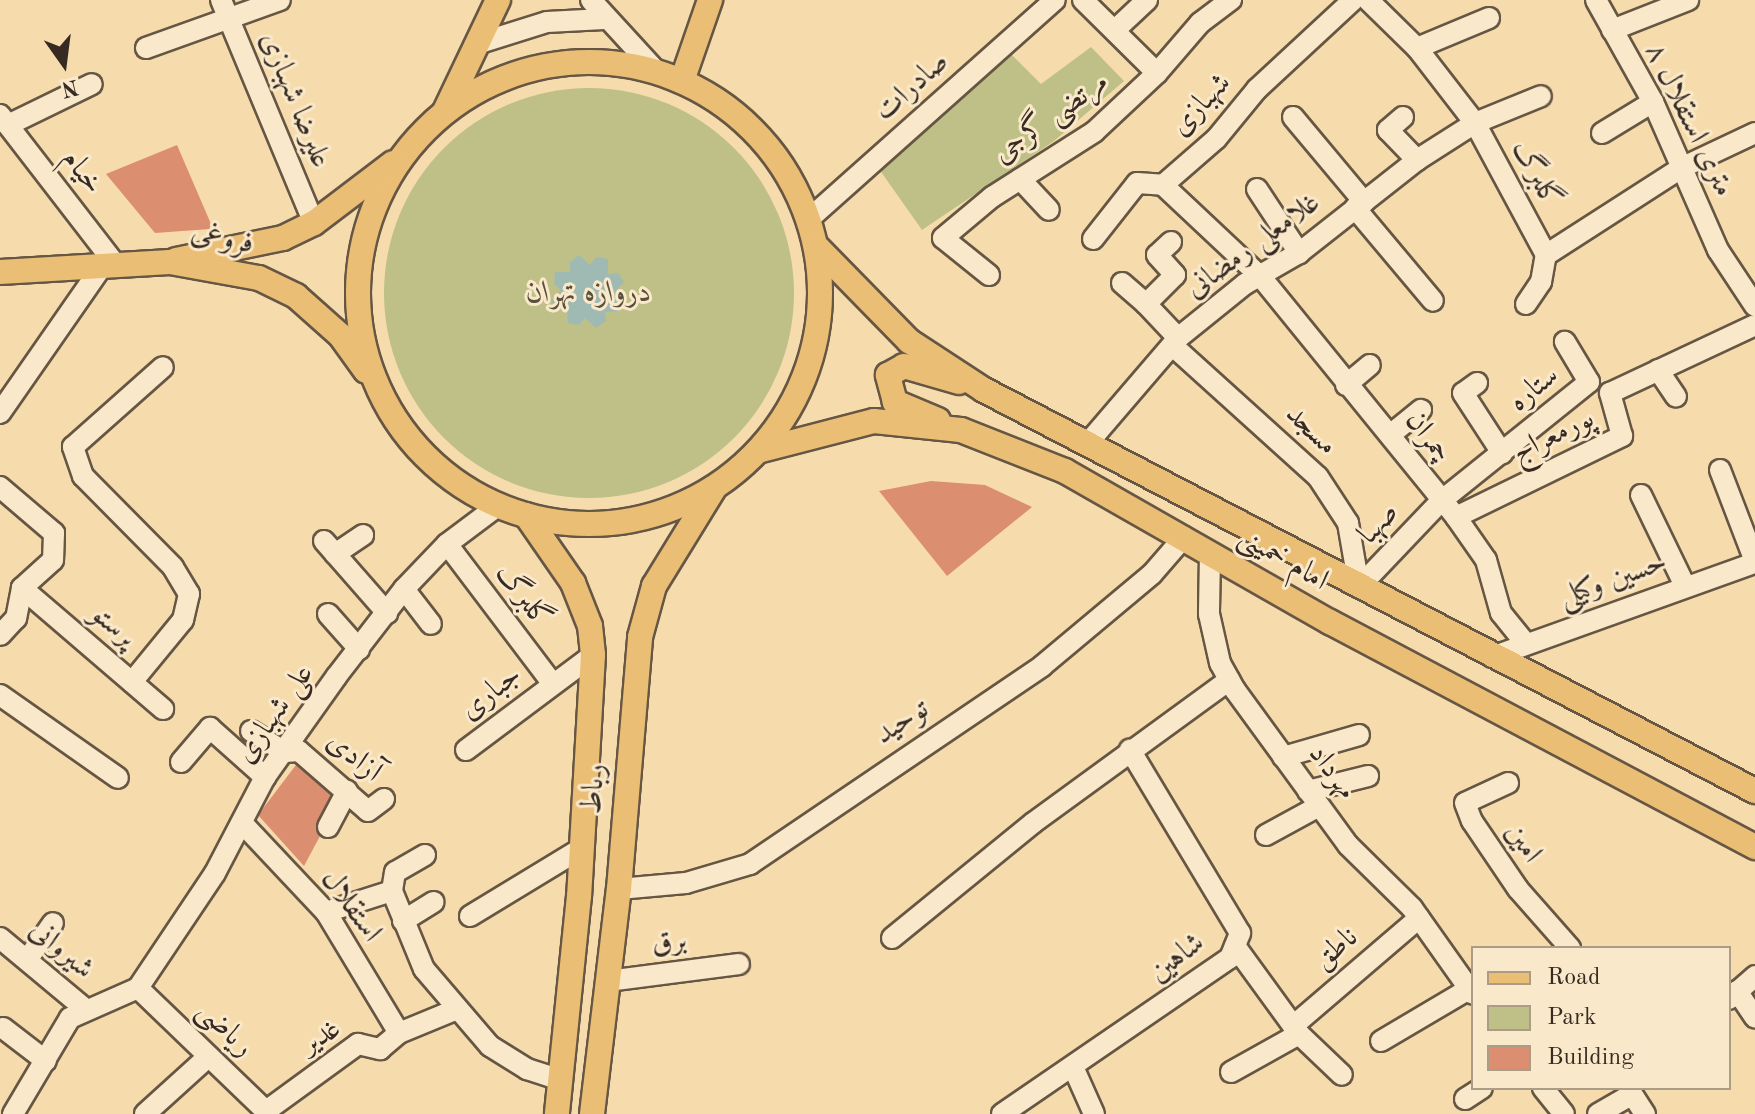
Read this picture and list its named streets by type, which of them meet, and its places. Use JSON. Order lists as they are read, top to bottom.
{
  "streets": {
    "main road": ["فروغی", "امام خمینی", "رباط"],
    "street": [
      "صادرات",
      "علیرضا شهبازی",
      "شهبازی",
      "مرتضی گرجی",
      "۸ متری استقلال",
      "خیام",
      "گلبرگ",
      "غلامعلی رمضانی",
      "ستاره",
      "مسجد",
      "پورمعراج",
      "چمران",
      "صهبا",
      "حسین وکیلی",
      "پرستو",
      "جباری",
      "علی شهبازی",
      "توحید",
      "آزادی",
      "مهرداد",
      "امین",
      "استقلال",
      "برق",
      "ناطق",
      "شیروانی",
      "شاهین",
      "ریاضی",
      "غدیر"
    ]
  },
  "crossings": [
    ["علیرضا شهبازی", "فروغی"],
    ["شهبازی", "چمران"],
    ["۸ متری استقلال", "گلبرگ"],
    ["گلبرگ", "غلامعلی رمضانی"],
    ["گلبرگ", "جباری"],
    ["گلبرگ", "علی شهبازی"],
    ["فروغی", "علی شهبازی"],
    ["فروغی", "رباط"],
    ["غلامعلی رمضانی", "مسجد"],
    ["غلامعلی رمضانی", "چمران"],
    ["غلامعلی رمضانی", "امام خمینی"],
    ["ستاره", "چمران"],
    ["ستاره", "صهبا"],
    ["مسجد", "صهبا"],
    ["مسجد", "امام خمینی"],
    ["پورمعراج", "چمران"],
    ["چمران", "صهبا"],
    ["چمران", "حسین وکیلی"],
    ["صهبا", "امام خمینی"],
    ["امام خمینی", "حسین وکیلی"],
    ["امام خمینی", "توحید"],
    ["امام خمینی", "مهرداد"],
    ["جباری", "رباط"],
    ["علی شهبازی", "آزادی"],
    ["علی شهبازی", "استقلال"],
    ["علی شهبازی", "ریاضی"],
    ["توحید", "رباط"],
    ["مهرداد", "ناطق"],
    ["رباط", "برق"],
    ["استقلال", "غدیر"],
    ["ریاضی", "غدیر"]
  ],
  "parks": ["دروازه تهران"],
  "legend": ["Road", "Park", "Building"],
  "north": "bottom"
}
